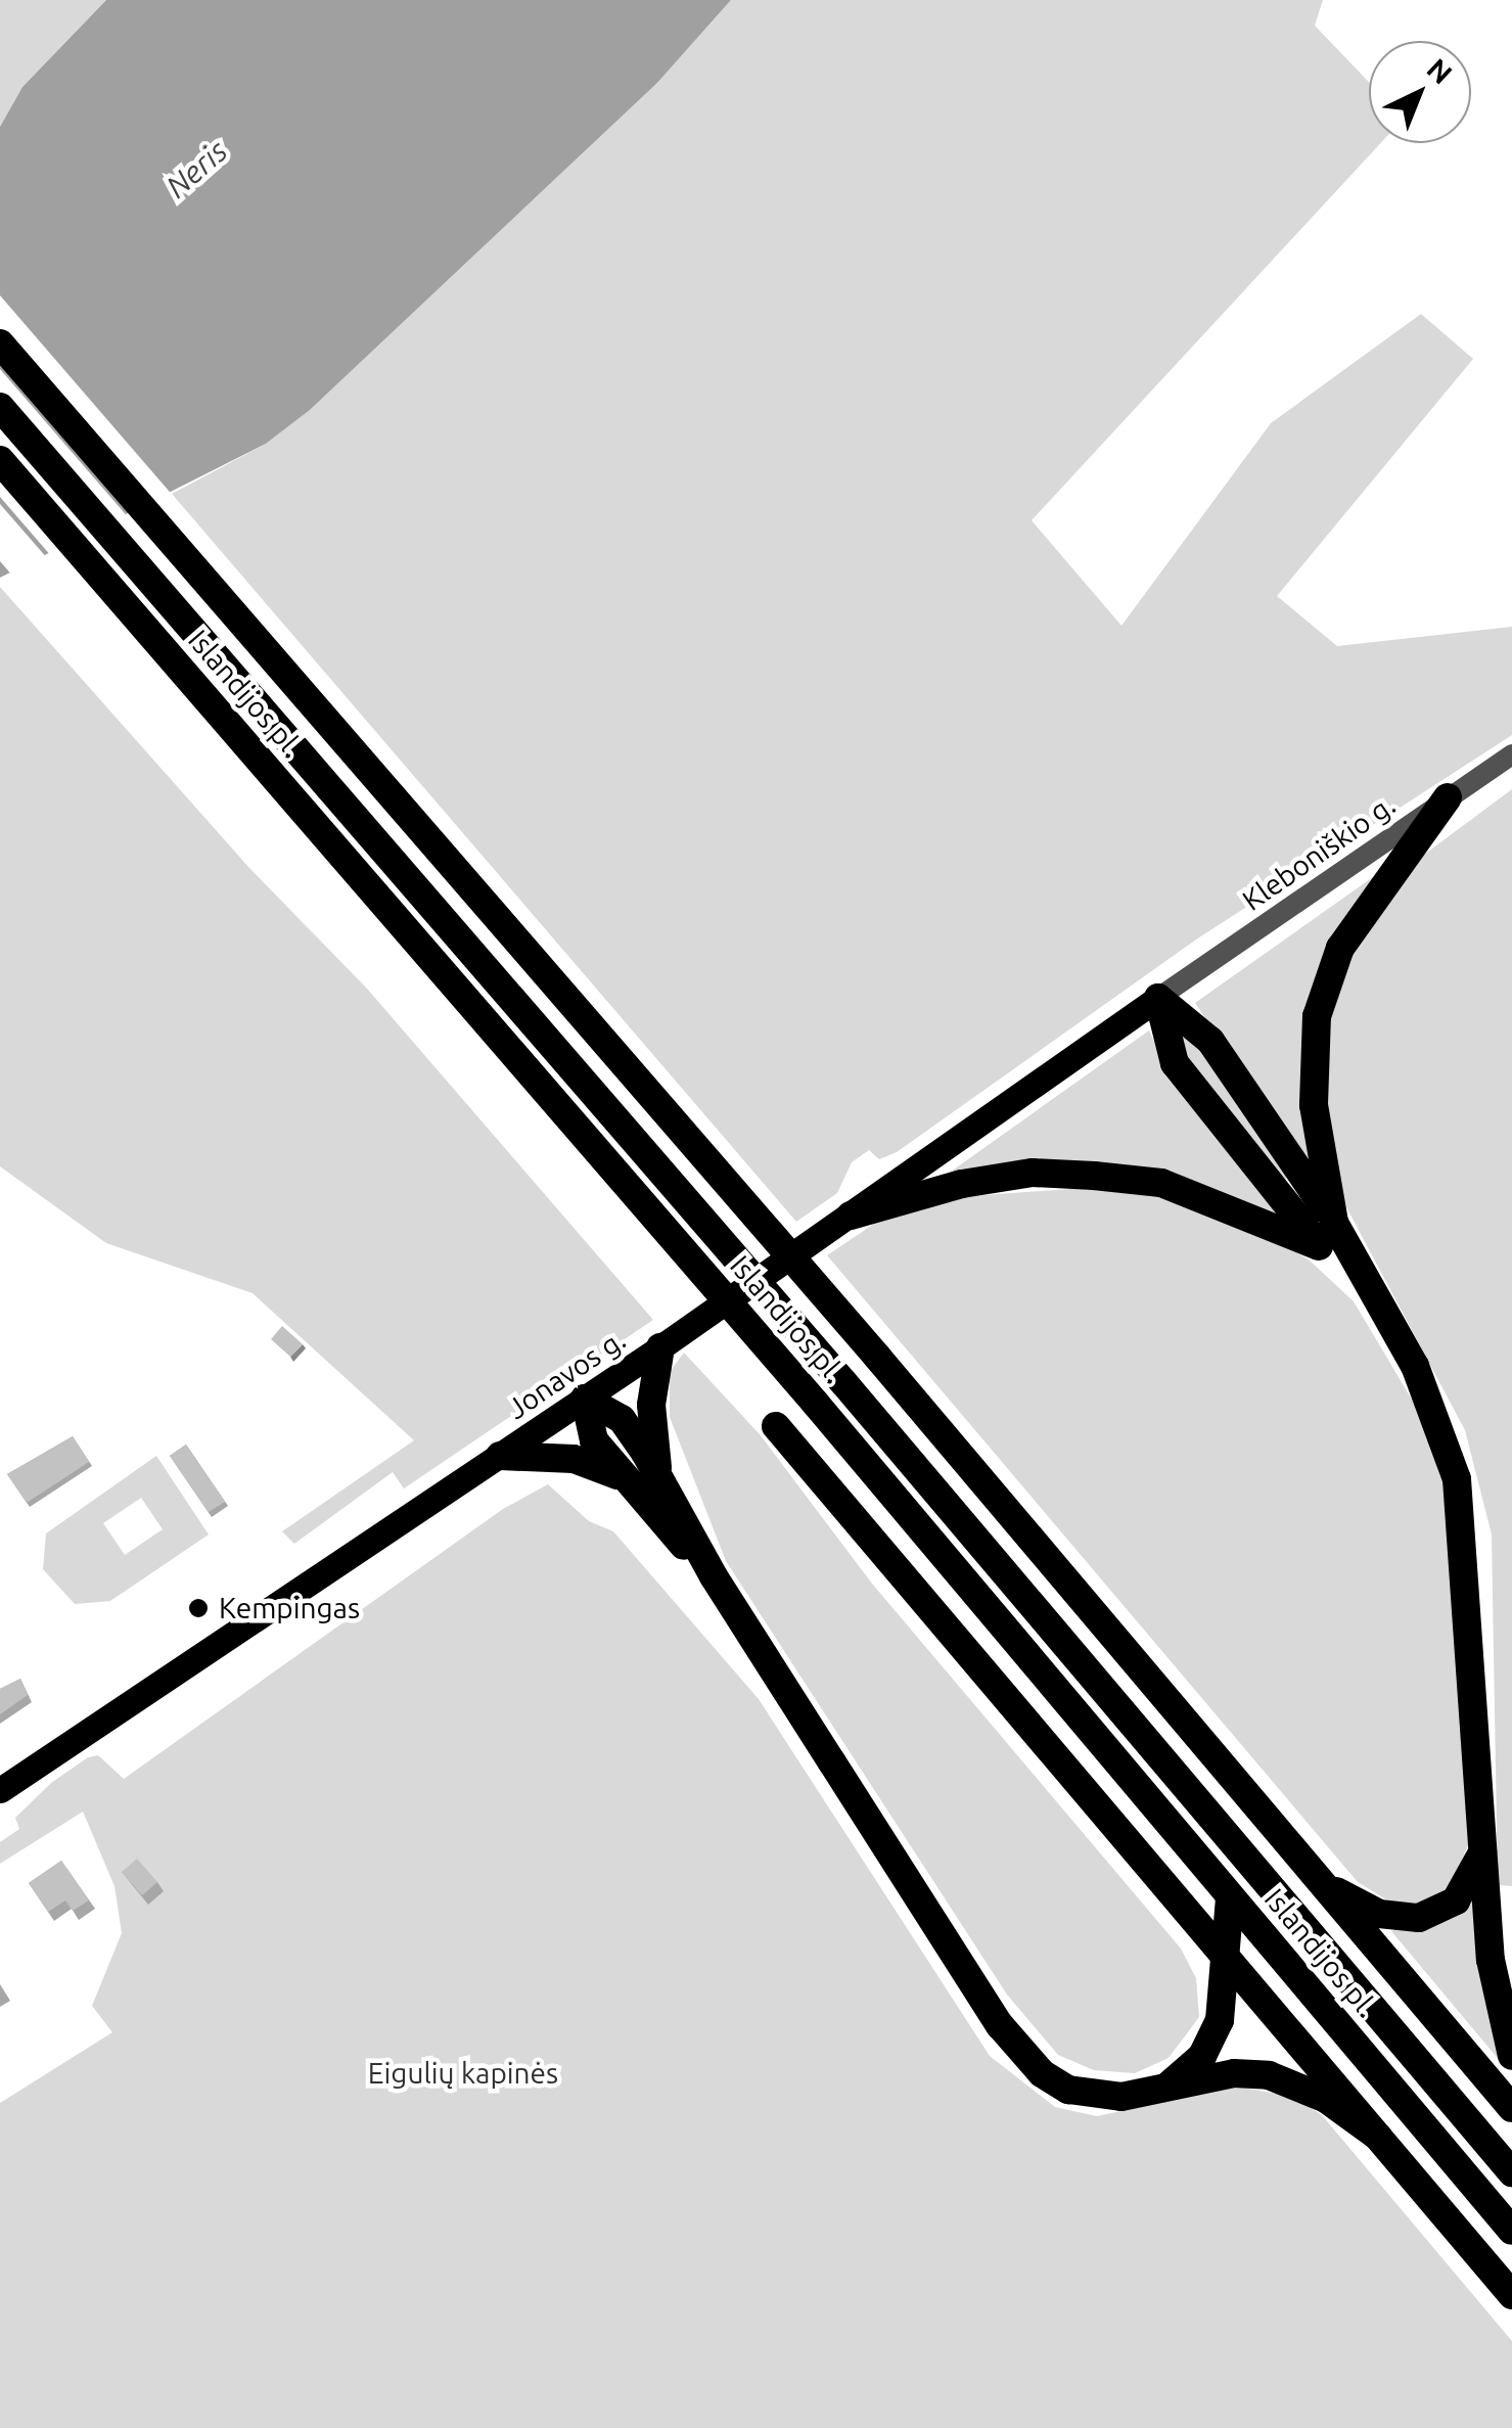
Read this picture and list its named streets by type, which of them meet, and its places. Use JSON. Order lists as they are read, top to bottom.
{
  "streets": {
    "highway": ["Islandijos pl."],
    "main road": ["Jonavos g."],
    "street": ["Kleboniškio g."]
  },
  "crossings": [
    ["Kleboniškio g.", "Jonavos g."]
  ],
  "water": ["Neris"],
  "parks": ["Eigulių kapinės"],
  "places": ["Kempingas"],
  "north": "top right"
}
